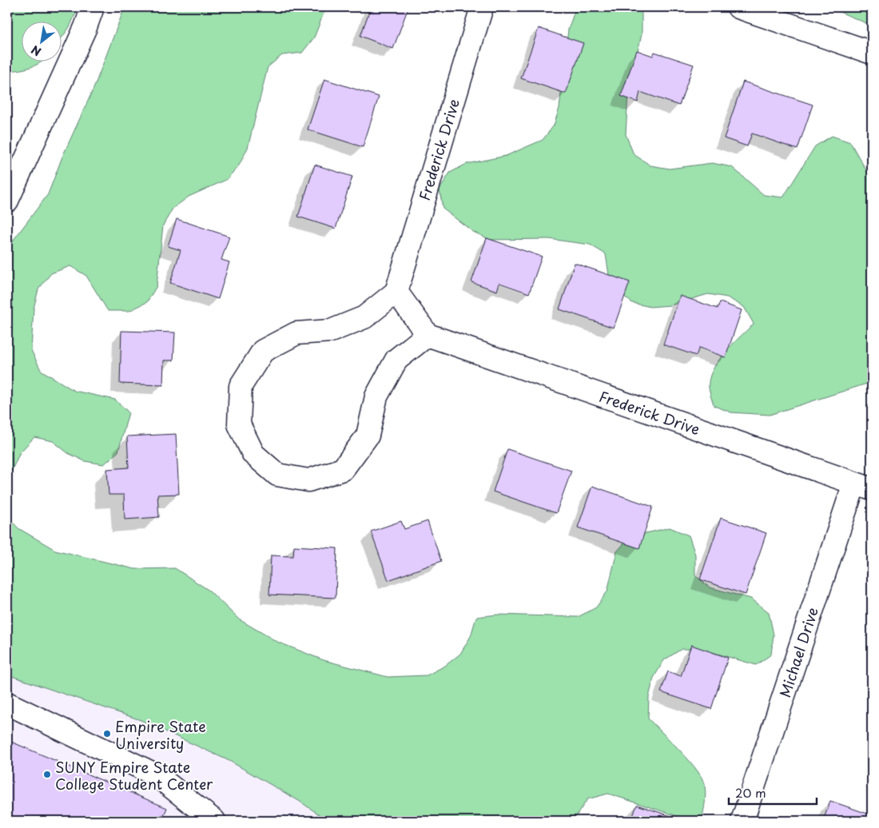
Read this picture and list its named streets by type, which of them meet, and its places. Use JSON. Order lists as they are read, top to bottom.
{
  "streets": {
    "street": ["Frederick Drive", "Michael Drive"]
  },
  "crossings": [
    ["Frederick Drive", "Michael Drive"]
  ],
  "places": ["Empire State University", "SUNY Empire State College Student Center"],
  "scale_bar": "20 m",
  "north": "bottom left"
}
